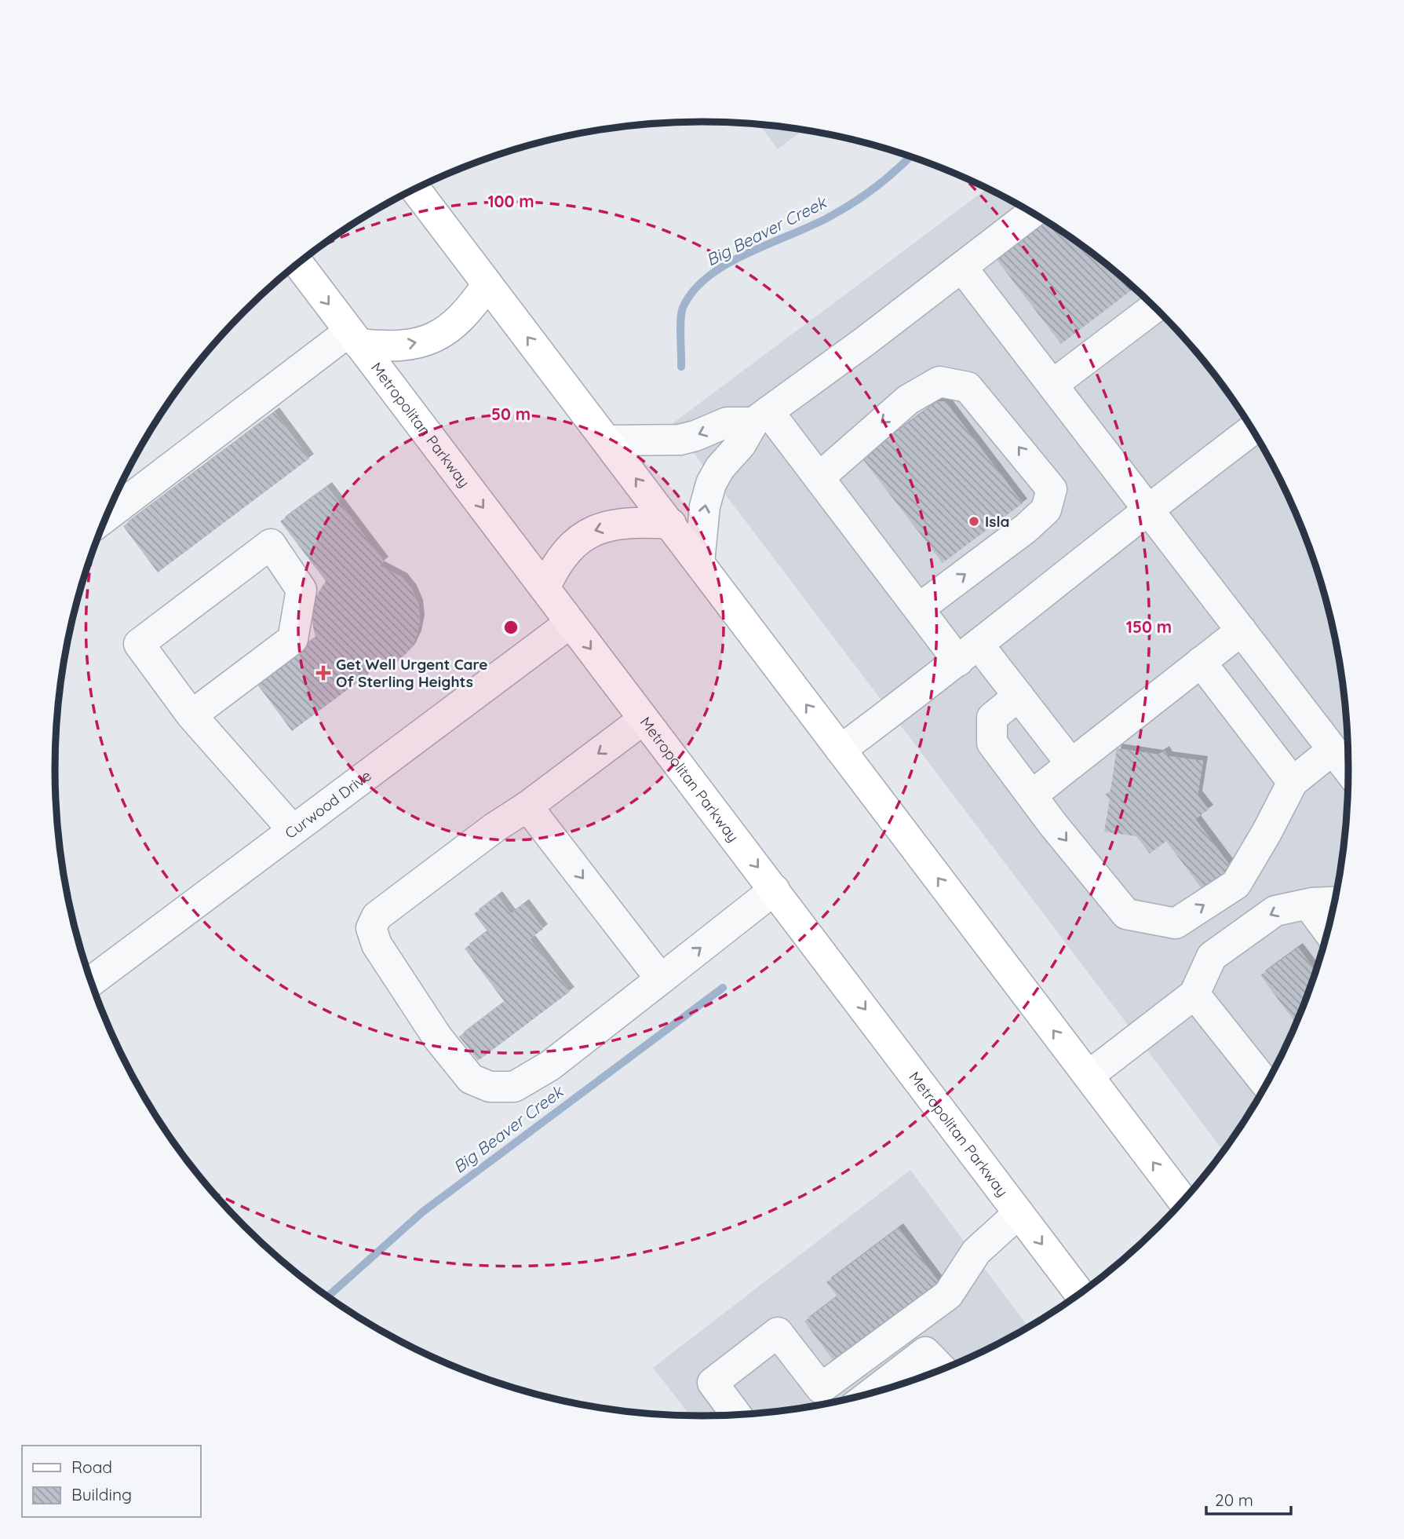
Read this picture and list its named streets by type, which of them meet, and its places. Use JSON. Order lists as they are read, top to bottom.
{
  "streets": {
    "main road": ["Metropolitan Parkway"],
    "street": ["Curwood Drive"]
  },
  "crossings": [
    ["Metropolitan Parkway", "Curwood Drive"]
  ],
  "water": ["Big Beaver Creek"],
  "places": {
    "other": ["Isla"],
    "health": ["Get Well Urgent Care Of Sterling Heights"]
  },
  "legend": ["Road", "Building"],
  "scale_bar": "20 m",
  "rings": ["100 m", "50 m", "150 m"]
}
